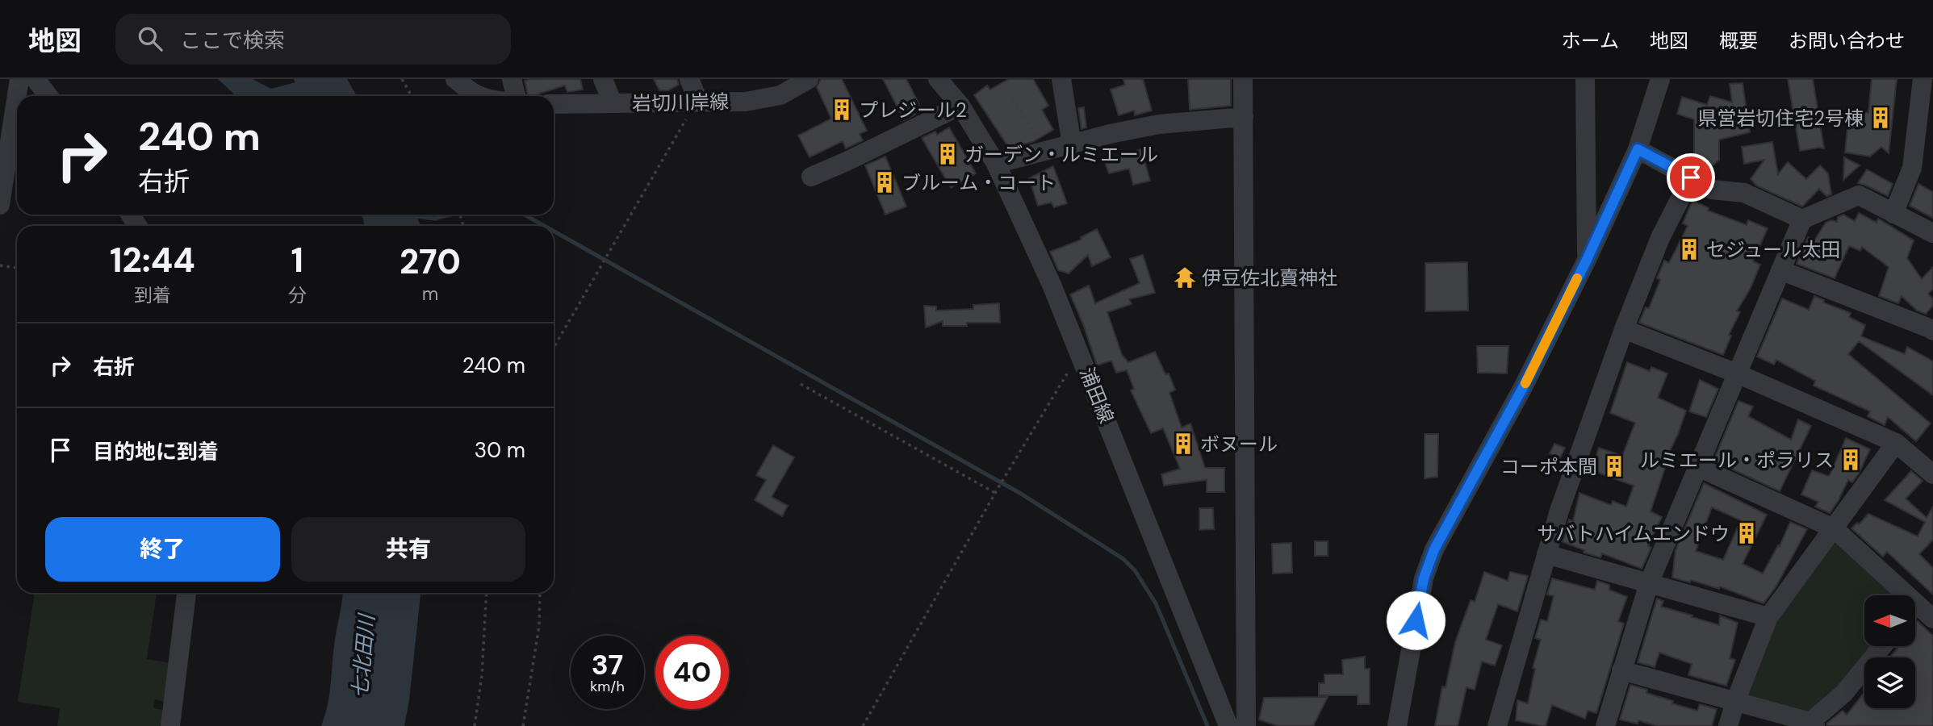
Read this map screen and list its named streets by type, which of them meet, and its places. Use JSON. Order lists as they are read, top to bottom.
{
  "streets": {
    "street": ["岩切川岸線", "浦田線"]
  },
  "water": ["七北田川"],
  "places": {
    "building": [
      "プレジール2",
      "県営岩切住宅2号棟",
      "ガーデン・ルミエール",
      "ブルーム・コート",
      "セジュール太田",
      "ボヌール",
      "ルミエール・ポラリス",
      "コーポ本間",
      "サバトハイムエンドウ"
    ],
    "temple": ["伊豆佐北賣神社"]
  },
  "north": "left",
  "page": {
    "header": "地図",
    "search": "ここで検索",
    "nav": [
      "ホーム",
      "地図",
      "概要",
      "お問い合わせ"
    ],
    "turn": ["240 m", "右折"],
    "eta": [
      "12:44",
      "到着",
      "1",
      "分",
      "270",
      "m"
    ],
    "list": [
      {
        "name": "右折",
        "value": "240 m"
      },
      {
        "name": "目的地に到着",
        "value": "30 m"
      }
    ],
    "buttons": ["終了", "共有"],
    "speed": "37 km/h",
    "limit": "40"
  }
}
